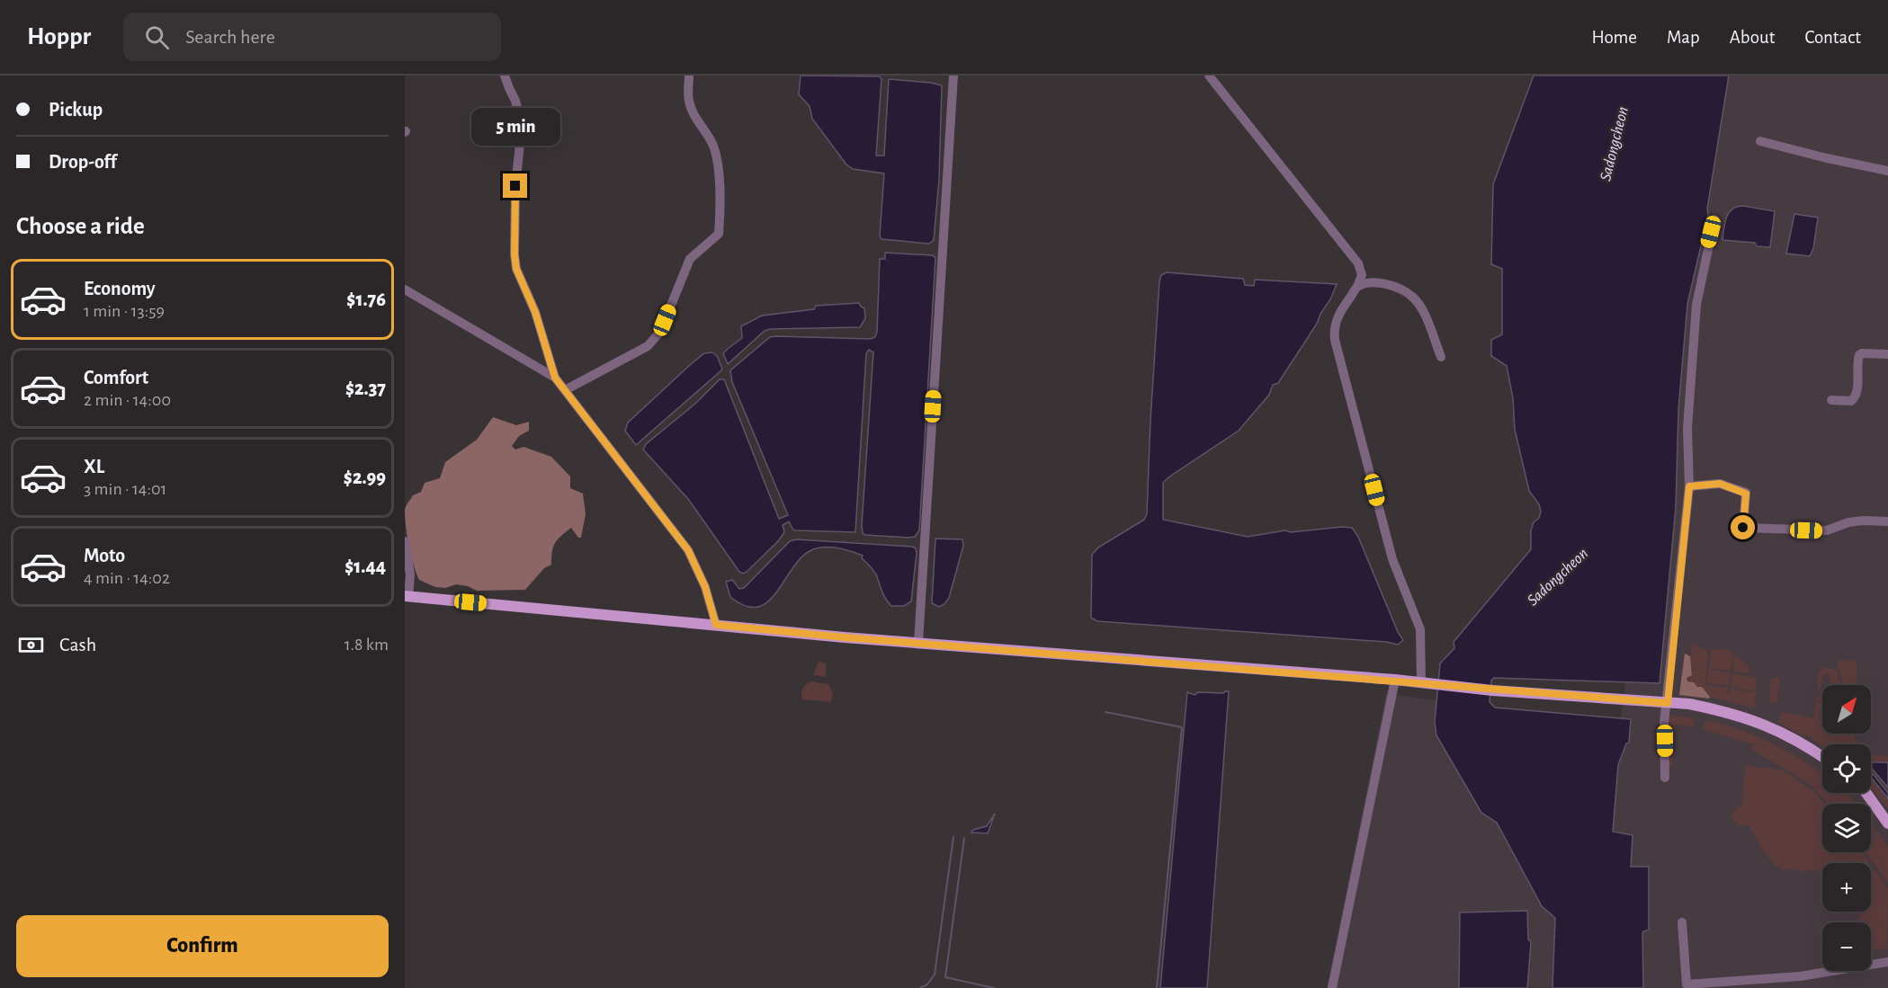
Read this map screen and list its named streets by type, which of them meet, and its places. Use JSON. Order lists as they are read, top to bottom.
{
  "water": ["Sadongcheon"],
  "north": "top right",
  "page": {
    "header": "Hoppr",
    "search": "Search here",
    "nav": [
      "Home",
      "Map",
      "About",
      "Contact"
    ],
    "banner": ["Pickup", "Drop-off"],
    "bubble": "5 min",
    "heading": "Choose a ride",
    "list": [
      {
        "name": "Economy",
        "note": "1 min · 13:59",
        "value": "$1.76"
      },
      {
        "name": "Comfort",
        "note": "2 min · 14:00",
        "value": "$2.37"
      },
      {
        "name": "XL",
        "note": "3 min · 14:01",
        "value": "$2.99"
      },
      {
        "name": "Moto",
        "note": "4 min · 14:02",
        "value": "$1.44"
      }
    ],
    "pay": ["Cash", "1.8 km"],
    "map_buttons": ["+", "−"],
    "buttons": "Confirm"
  }
}
